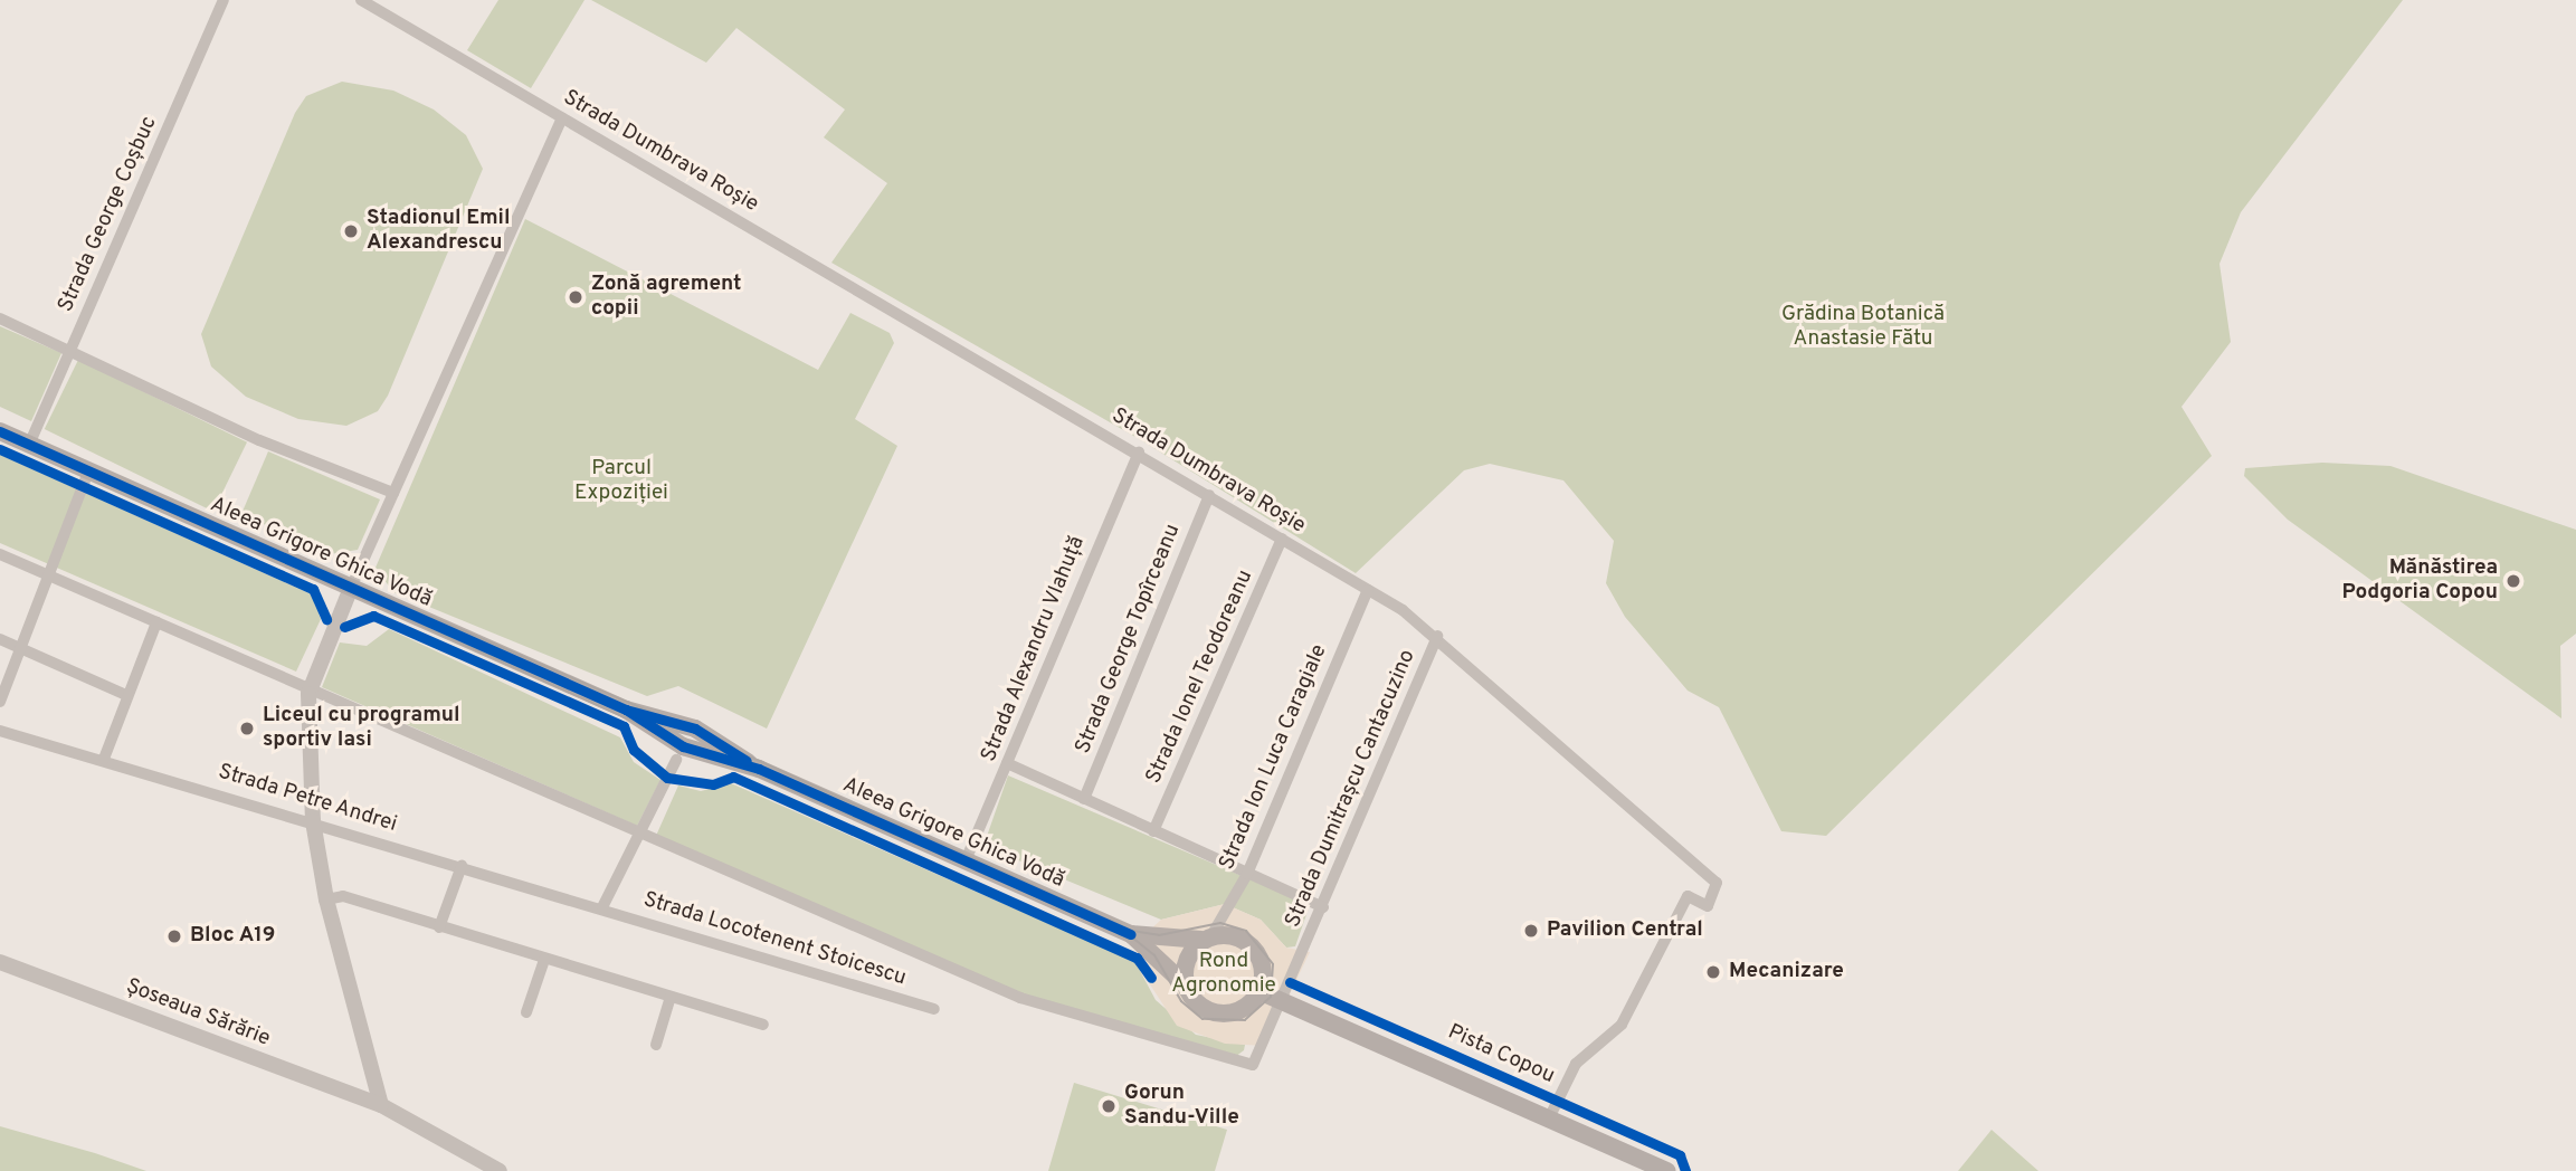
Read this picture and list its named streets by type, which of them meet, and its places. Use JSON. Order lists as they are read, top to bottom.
{
  "streets": {
    "main road": ["Aleea Grigore Ghica Vodă"],
    "street": [
      "Strada Dumbrava Roșie",
      "Strada George Coșbuc",
      "Strada George Topîrceanu",
      "Strada Alexandru Vlahuță",
      "Strada Ionel Teodoreanu",
      "Strada Ion Luca Caragiale",
      "Strada Dumitrașcu Cantacuzino",
      "Strada Petre Andrei",
      "Strada Locotenent Stoicescu",
      "Șoseaua Sărărie"
    ],
    "cycle path": ["Pista Copou"]
  },
  "crossings": [
    ["Strada Dumbrava Roșie", "Strada George Topîrceanu"],
    ["Strada Dumbrava Roșie", "Strada Alexandru Vlahuță"],
    ["Strada Dumbrava Roșie", "Strada Ionel Teodoreanu"],
    ["Strada Dumbrava Roșie", "Strada Ion Luca Caragiale"],
    ["Strada Dumbrava Roșie", "Strada Dumitrașcu Cantacuzino"],
    ["Strada George Coșbuc", "Aleea Grigore Ghica Vodă"],
    ["Aleea Grigore Ghica Vodă", "Strada Alexandru Vlahuță"],
    ["Aleea Grigore Ghica Vodă", "Strada Ion Luca Caragiale"],
    ["Aleea Grigore Ghica Vodă", "Strada Dumitrașcu Cantacuzino"],
    ["Strada Ion Luca Caragiale", "Strada Dumitrașcu Cantacuzino"],
    ["Strada Petre Andrei", "Strada Locotenent Stoicescu"]
  ],
  "parks": ["Grădina Botanică Anastasie Fătu", "Parcul Expoziției", "Rond Agronomie"],
  "places": [
    "Stadionul Emil Alexandrescu",
    "Zonă agrement copii",
    "Mănăstirea Podgoria Copou",
    "Liceul cu programul sportiv Iasi",
    "Pavilion Central",
    "Bloc A19",
    "Mecanizare",
    "Gorun Sandu-Ville"
  ]
}
